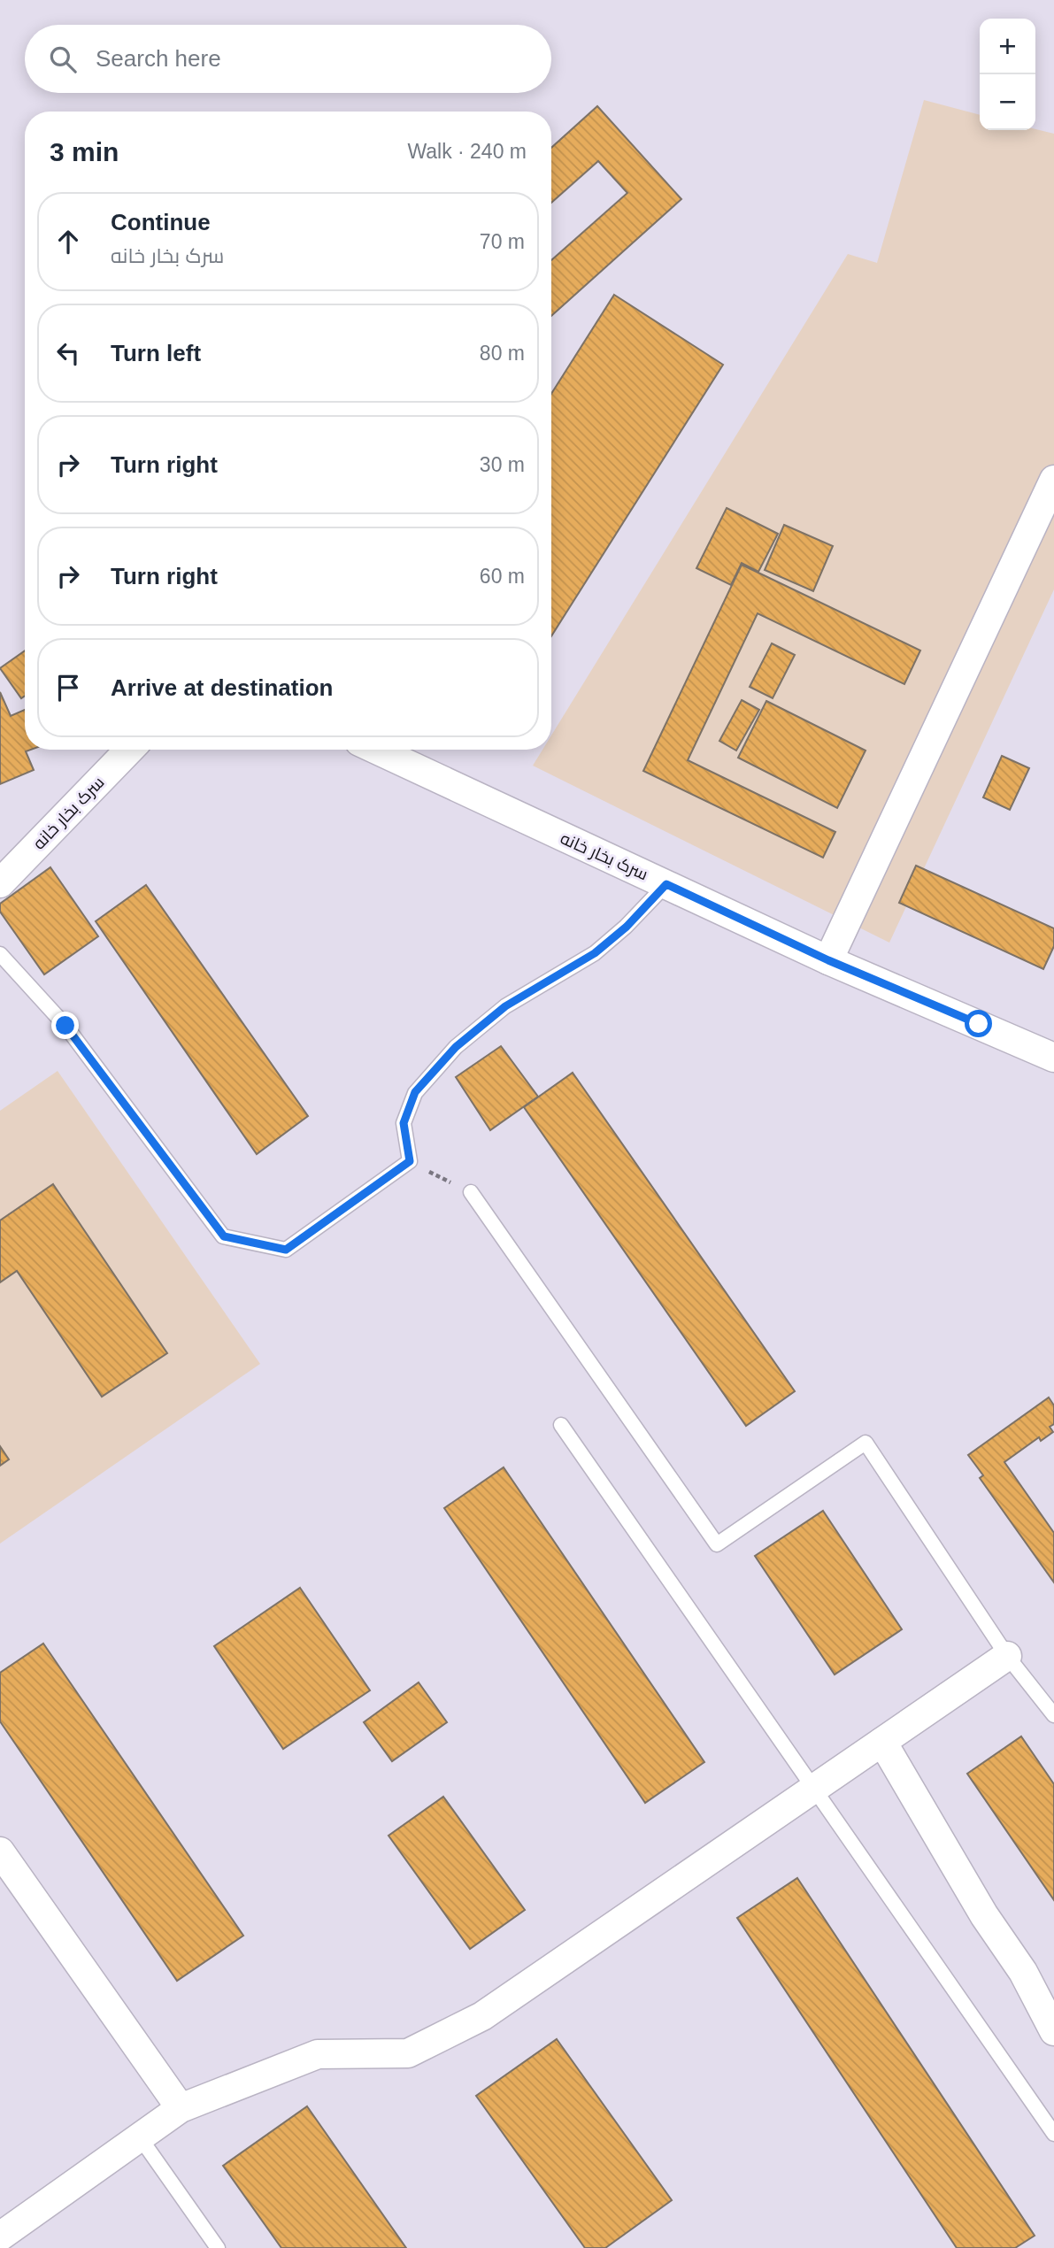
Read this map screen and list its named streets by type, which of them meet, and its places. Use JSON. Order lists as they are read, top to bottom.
{
  "streets": {
    "street": ["سرک بخار خانه"]
  },
  "page": {
    "map_buttons": ["+", "−"],
    "search": "Search here",
    "heading": ["3 min", "Walk · 240 m"],
    "list": [
      ["Continue", "سرک بخار خانه", "70 m"],
      ["Turn left", "80 m"],
      ["Turn right", "30 m"],
      ["Turn right", "60 m"],
      "Arrive at destination"
    ]
  }
}
